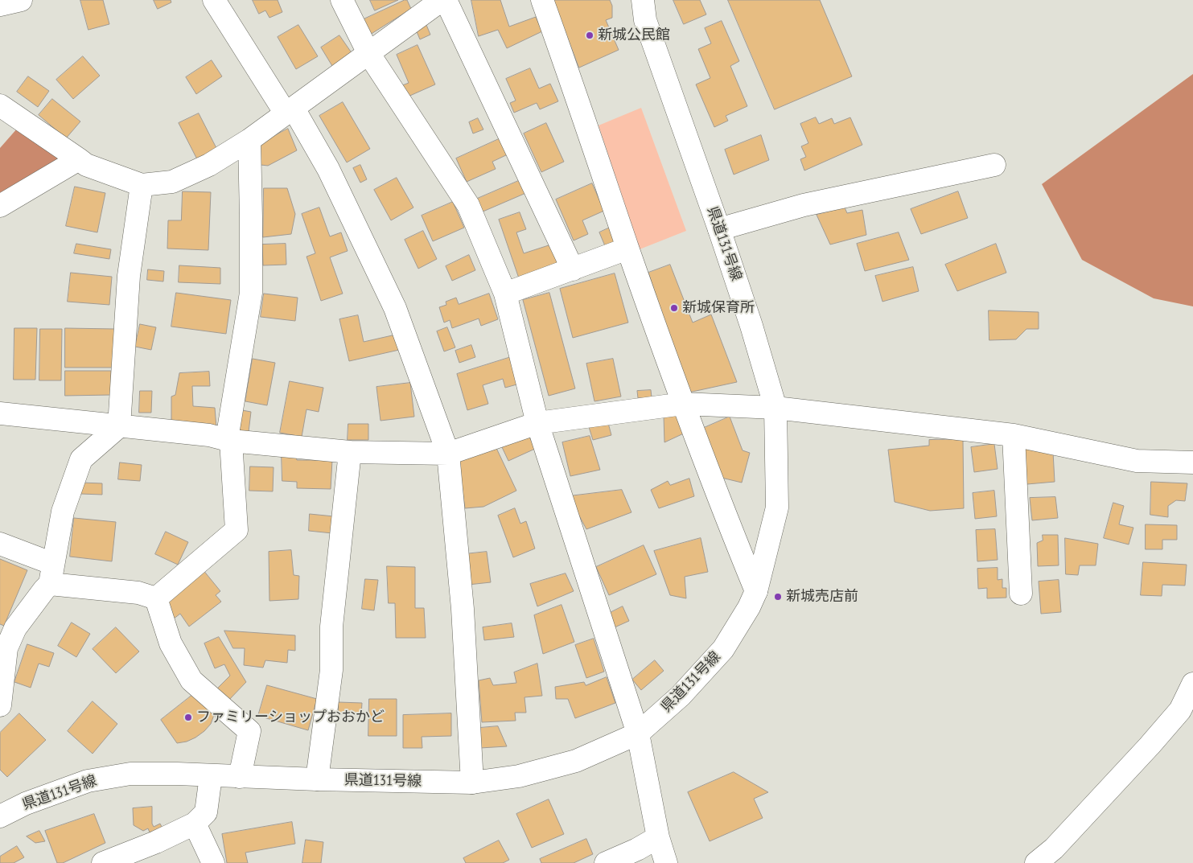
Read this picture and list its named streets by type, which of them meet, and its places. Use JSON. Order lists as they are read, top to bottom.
{
  "streets": {
    "street": ["県道131号線"]
  },
  "places": [
    "新城公民館",
    "新城保育所",
    "新城売店前",
    "ファミリーショップおおかど"
  ]
}
